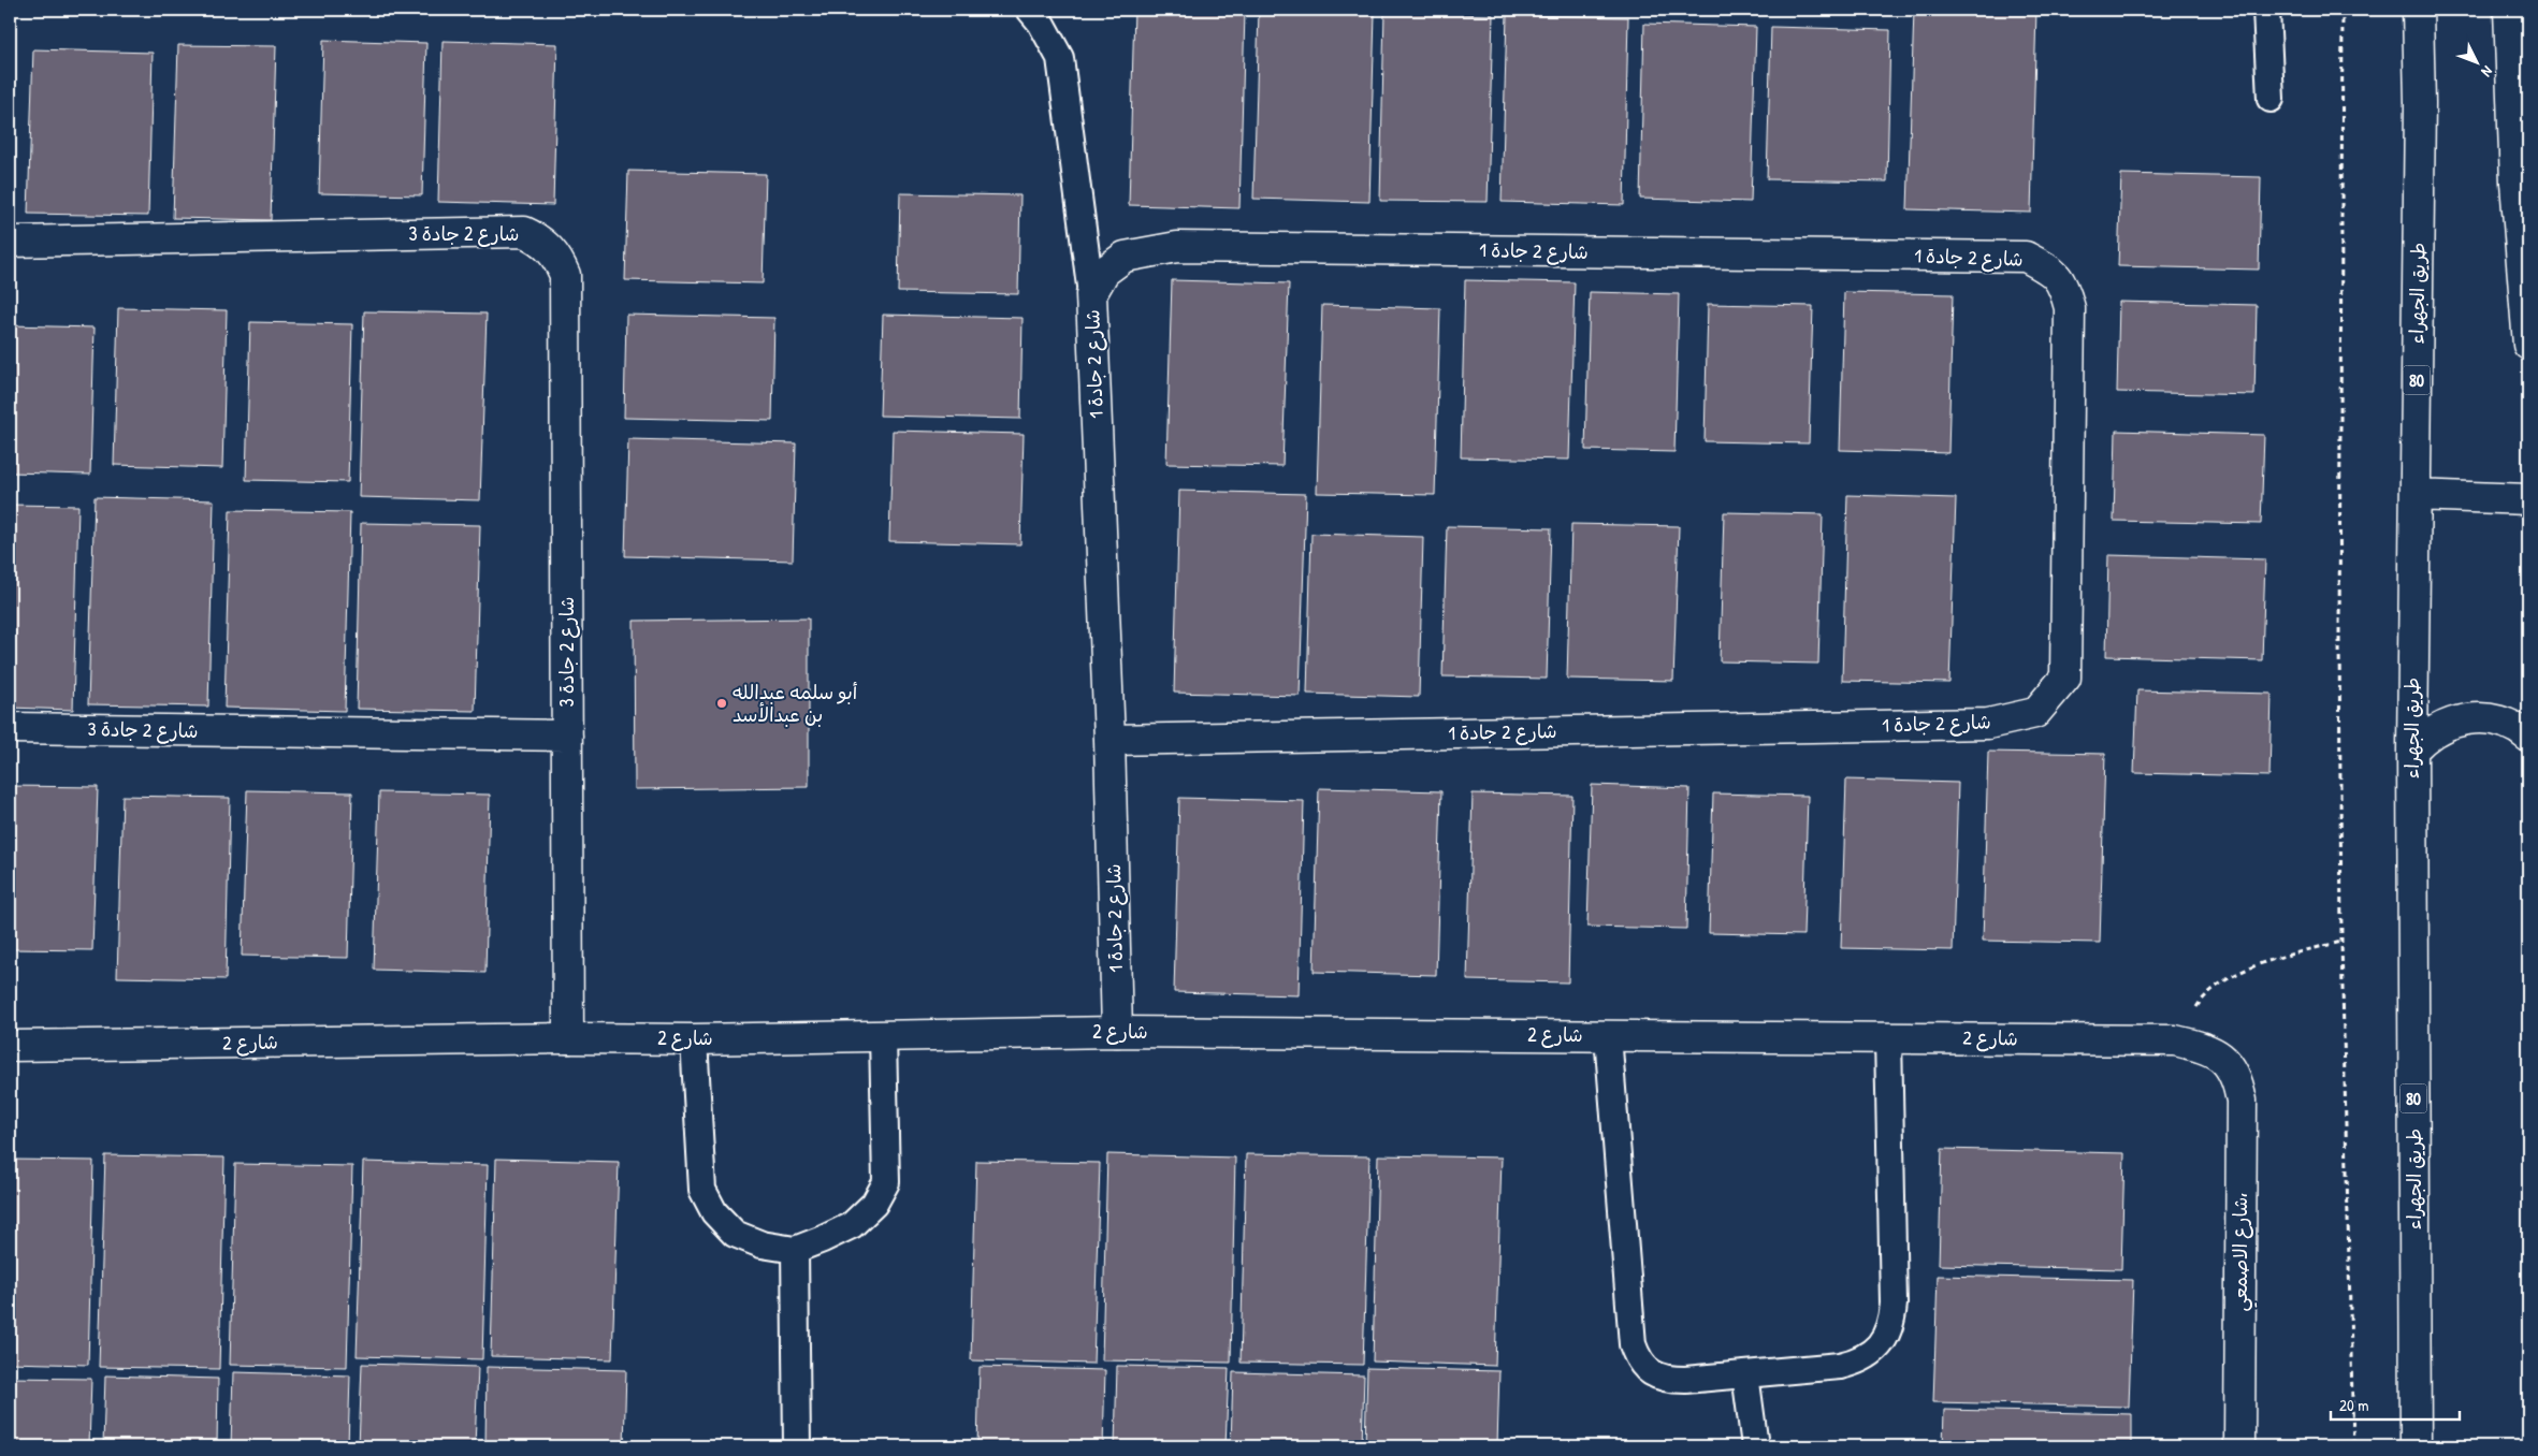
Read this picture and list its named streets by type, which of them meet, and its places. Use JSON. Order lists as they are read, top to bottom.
{
  "streets": {
    "main road": [
      "شارع 2 جادة 3",
      "شارع 2 جادة 1",
      "طريق الجهراء",
      "80",
      "شارع 2",
      "شارع الاصمعي،"
    ]
  },
  "crossings": [
    ["شارع 2 جادة 3", "شارع 2"],
    ["شارع 2 جادة 1", "شارع 2"],
    ["شارع 2", "شارع الاصمعي،"]
  ],
  "places": ["أبو سلمه عبدالله بن عبدالأسد"],
  "scale_bar": "20 m",
  "north": "bottom right"
}
